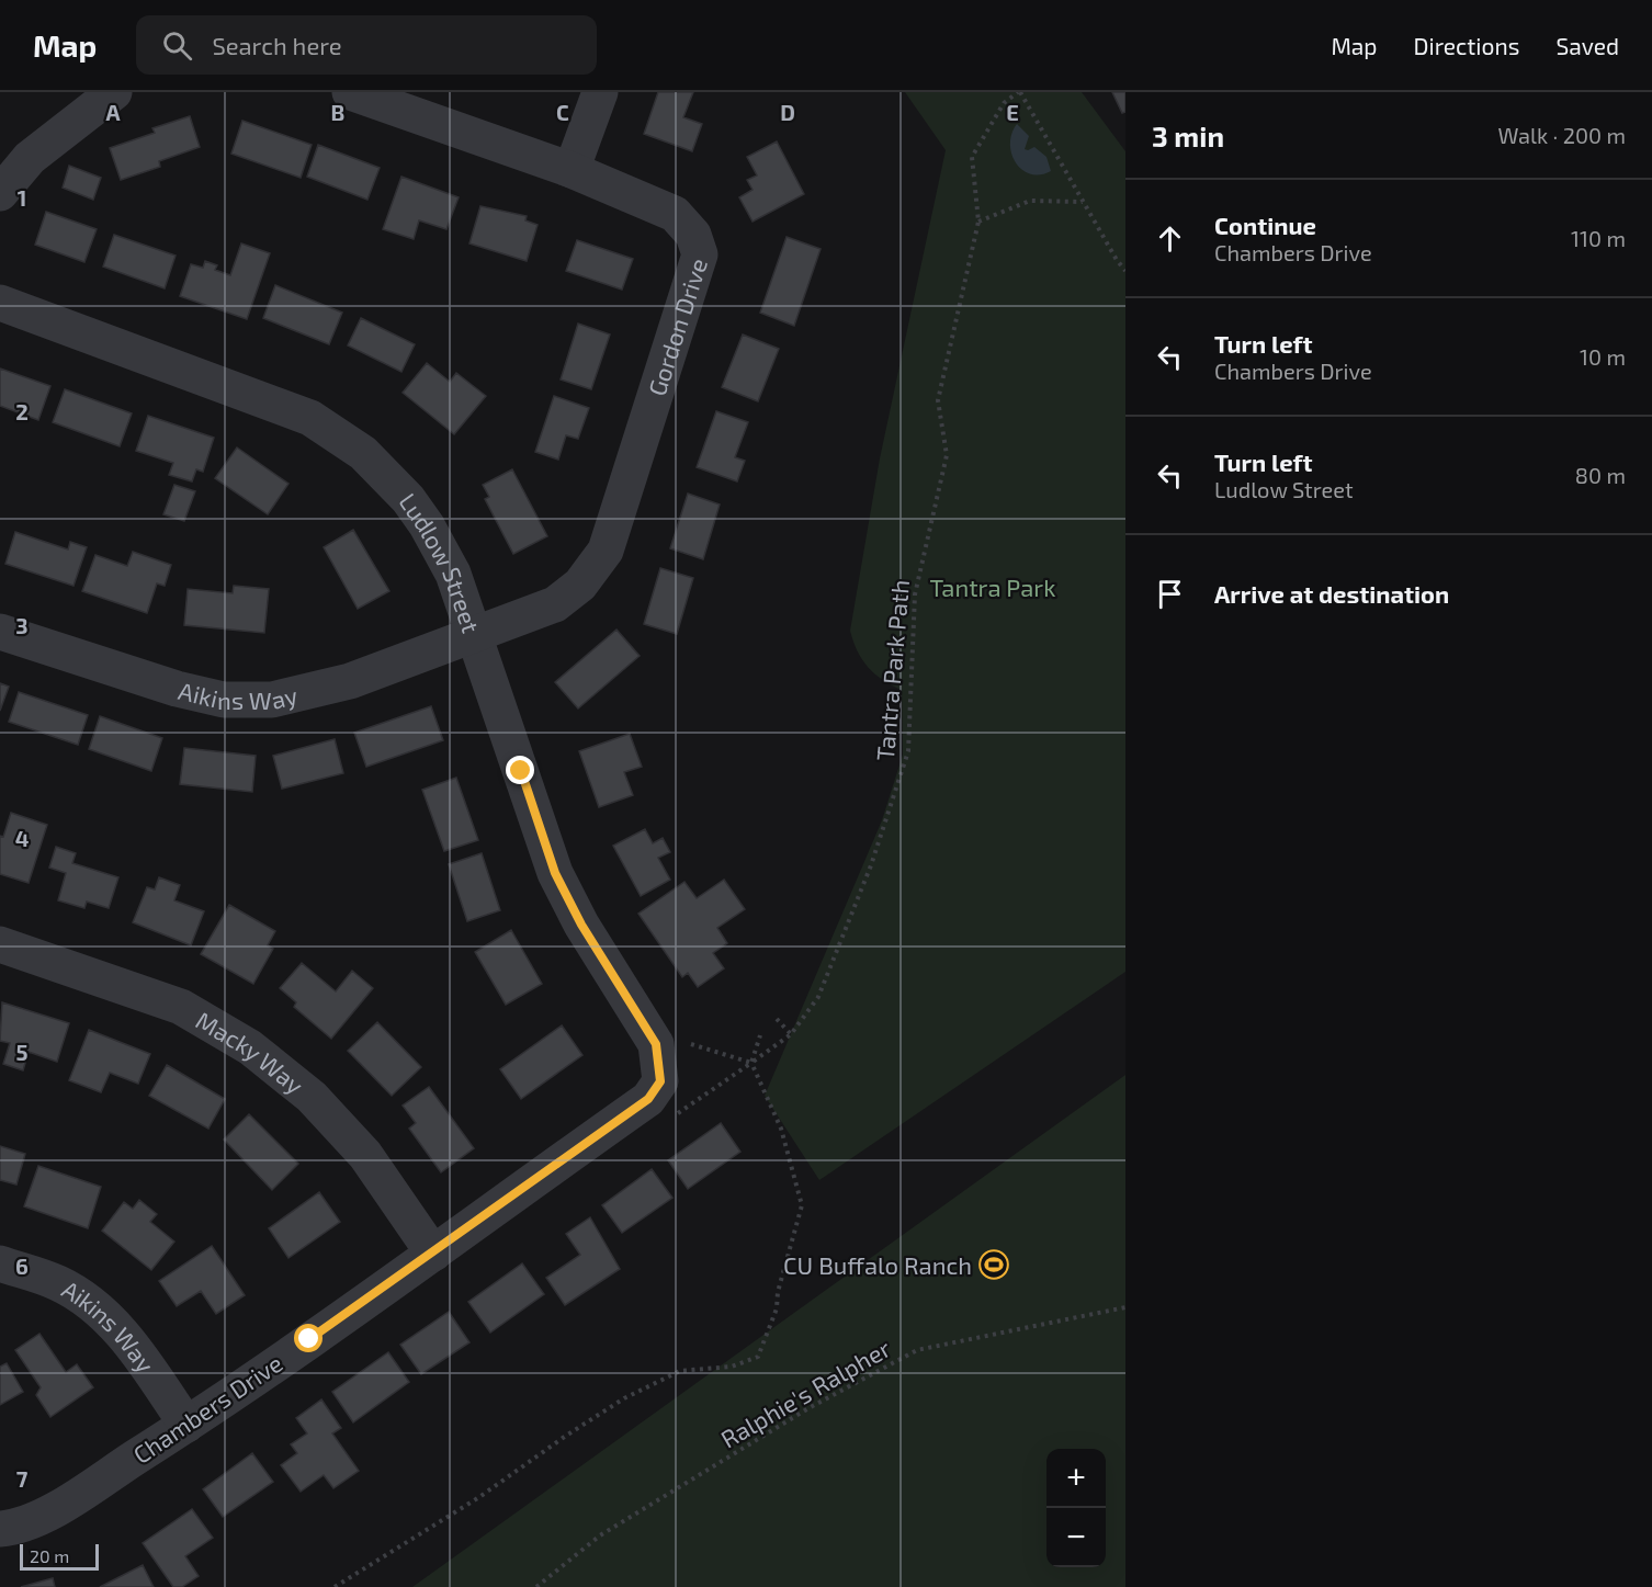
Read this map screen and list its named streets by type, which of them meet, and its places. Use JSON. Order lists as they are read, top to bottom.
{
  "streets": {
    "street": [
      "Gordon Drive",
      "Ludlow Street",
      "Aikins Way",
      "Macky Way",
      "Chambers Drive"
    ],
    "path": ["Tantra Park Path", "Ralphie's Ralpher"]
  },
  "crossings": [
    ["Gordon Drive", "Ludlow Street"],
    ["Gordon Drive", "Aikins Way"],
    ["Ludlow Street", "Aikins Way"],
    ["Ludlow Street", "Chambers Drive"],
    ["Aikins Way", "Chambers Drive"],
    ["Macky Way", "Chambers Drive"]
  ],
  "parks": ["Tantra Park"],
  "places": {
    "sports": ["CU Buffalo Ranch"]
  },
  "scale_bar": "20 m",
  "page": {
    "header": "Map",
    "search": "Search here",
    "nav": ["Map", "Directions", "Saved"],
    "heading": ["3 min", "Walk · 200 m"],
    "list": [
      ["Continue", "Chambers Drive", "110 m"],
      ["Turn left", "Chambers Drive", "10 m"],
      ["Turn left", "Ludlow Street", "80 m"],
      "Arrive at destination"
    ],
    "map_buttons": ["+", "−"],
    "scale": "20 m"
  },
  "grid": {
    "columns": [
      "A",
      "B",
      "C",
      "D",
      "E"
    ],
    "rows": [
      "1",
      "2",
      "3",
      "4",
      "5",
      "6",
      "7"
    ]
  }
}
